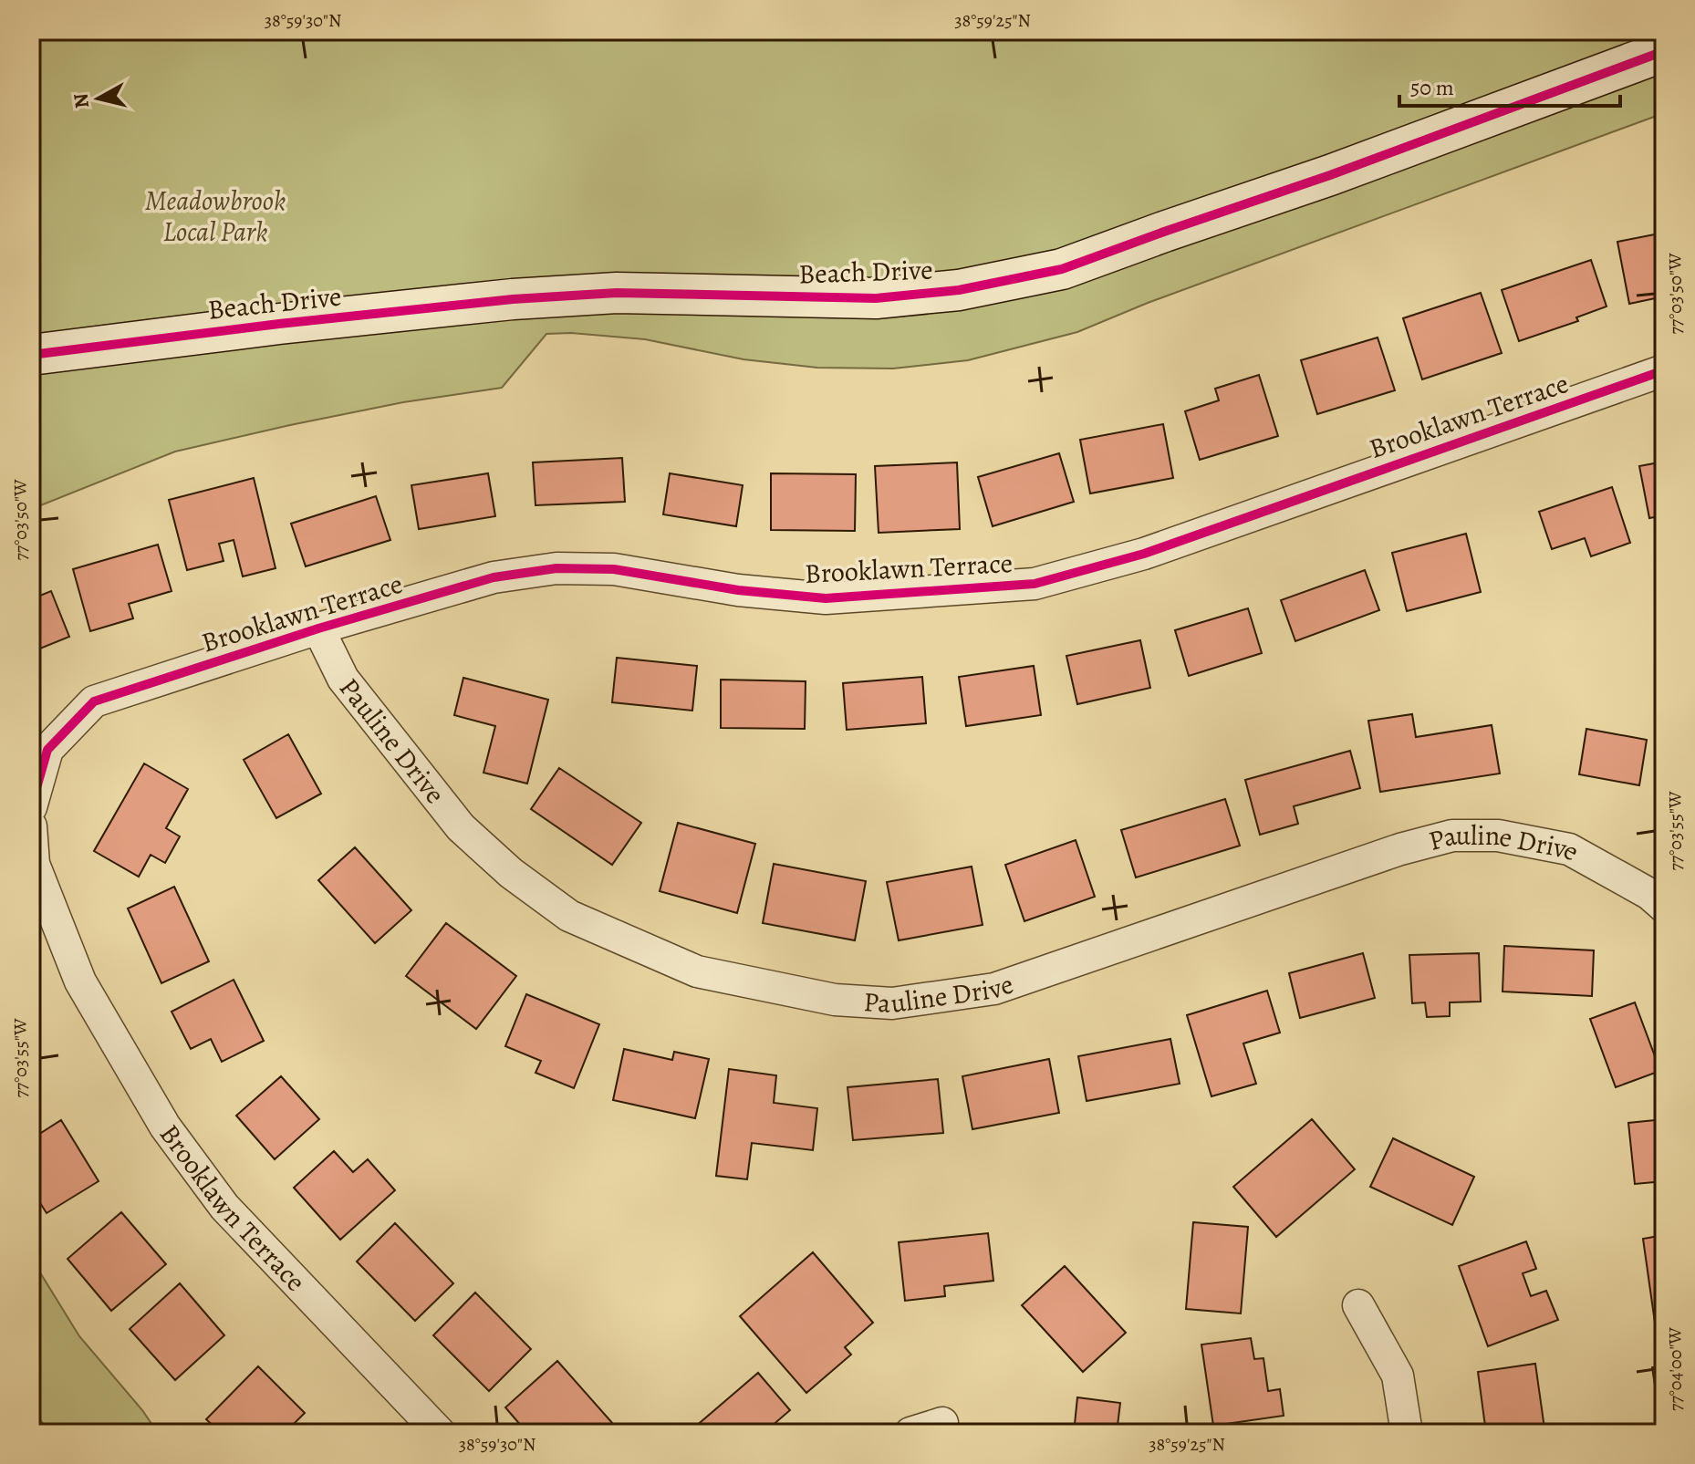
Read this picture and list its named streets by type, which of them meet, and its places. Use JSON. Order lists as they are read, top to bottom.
{
  "streets": {
    "street": ["Beach Drive", "Brooklawn Terrace", "Pauline Drive"]
  },
  "crossings": [
    ["Brooklawn Terrace", "Pauline Drive"]
  ],
  "parks": ["Meadowbrook Local Park"],
  "scale_bar": "50 m",
  "north": "left",
  "coordinates": [
    "38°59'30\"N",
    "38°59'25\"N",
    "77°03'50\"W",
    "77°03'55\"W",
    "77°04'00\"W"
  ]
}
